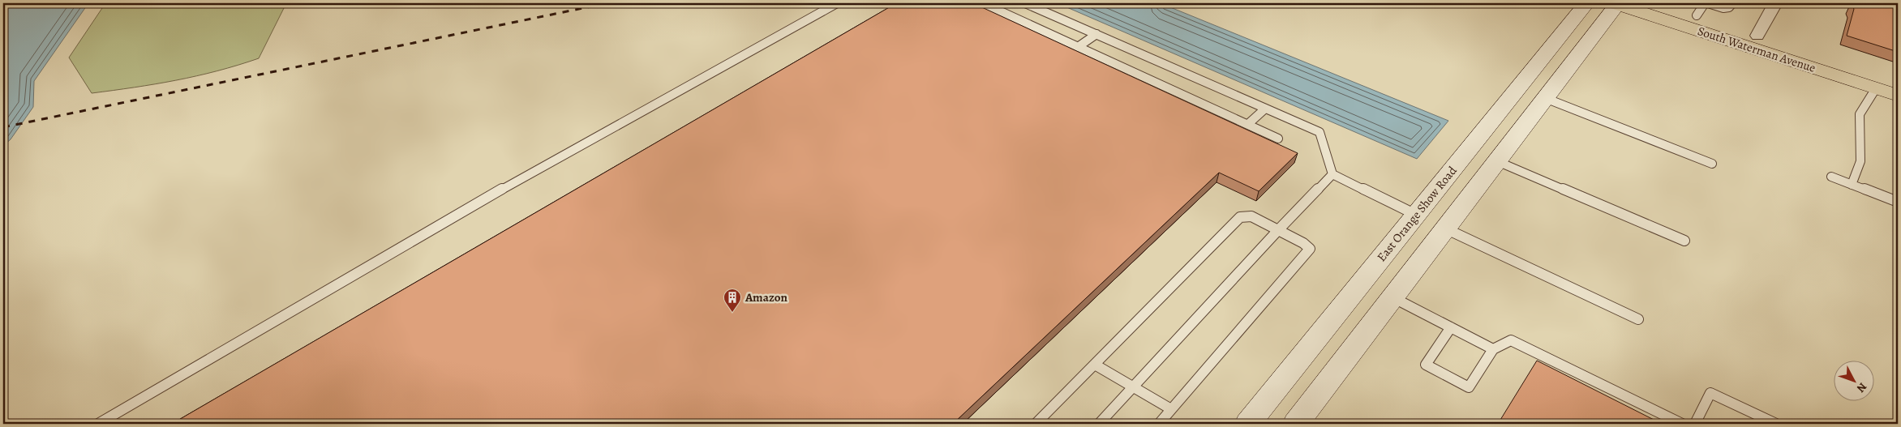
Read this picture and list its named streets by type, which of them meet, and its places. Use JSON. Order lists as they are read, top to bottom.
{
  "streets": {
    "main road": ["South Waterman Avenue", "East Orange Show Road"]
  },
  "places": {
    "building": ["Amazon"]
  },
  "north": "bottom right"
}
